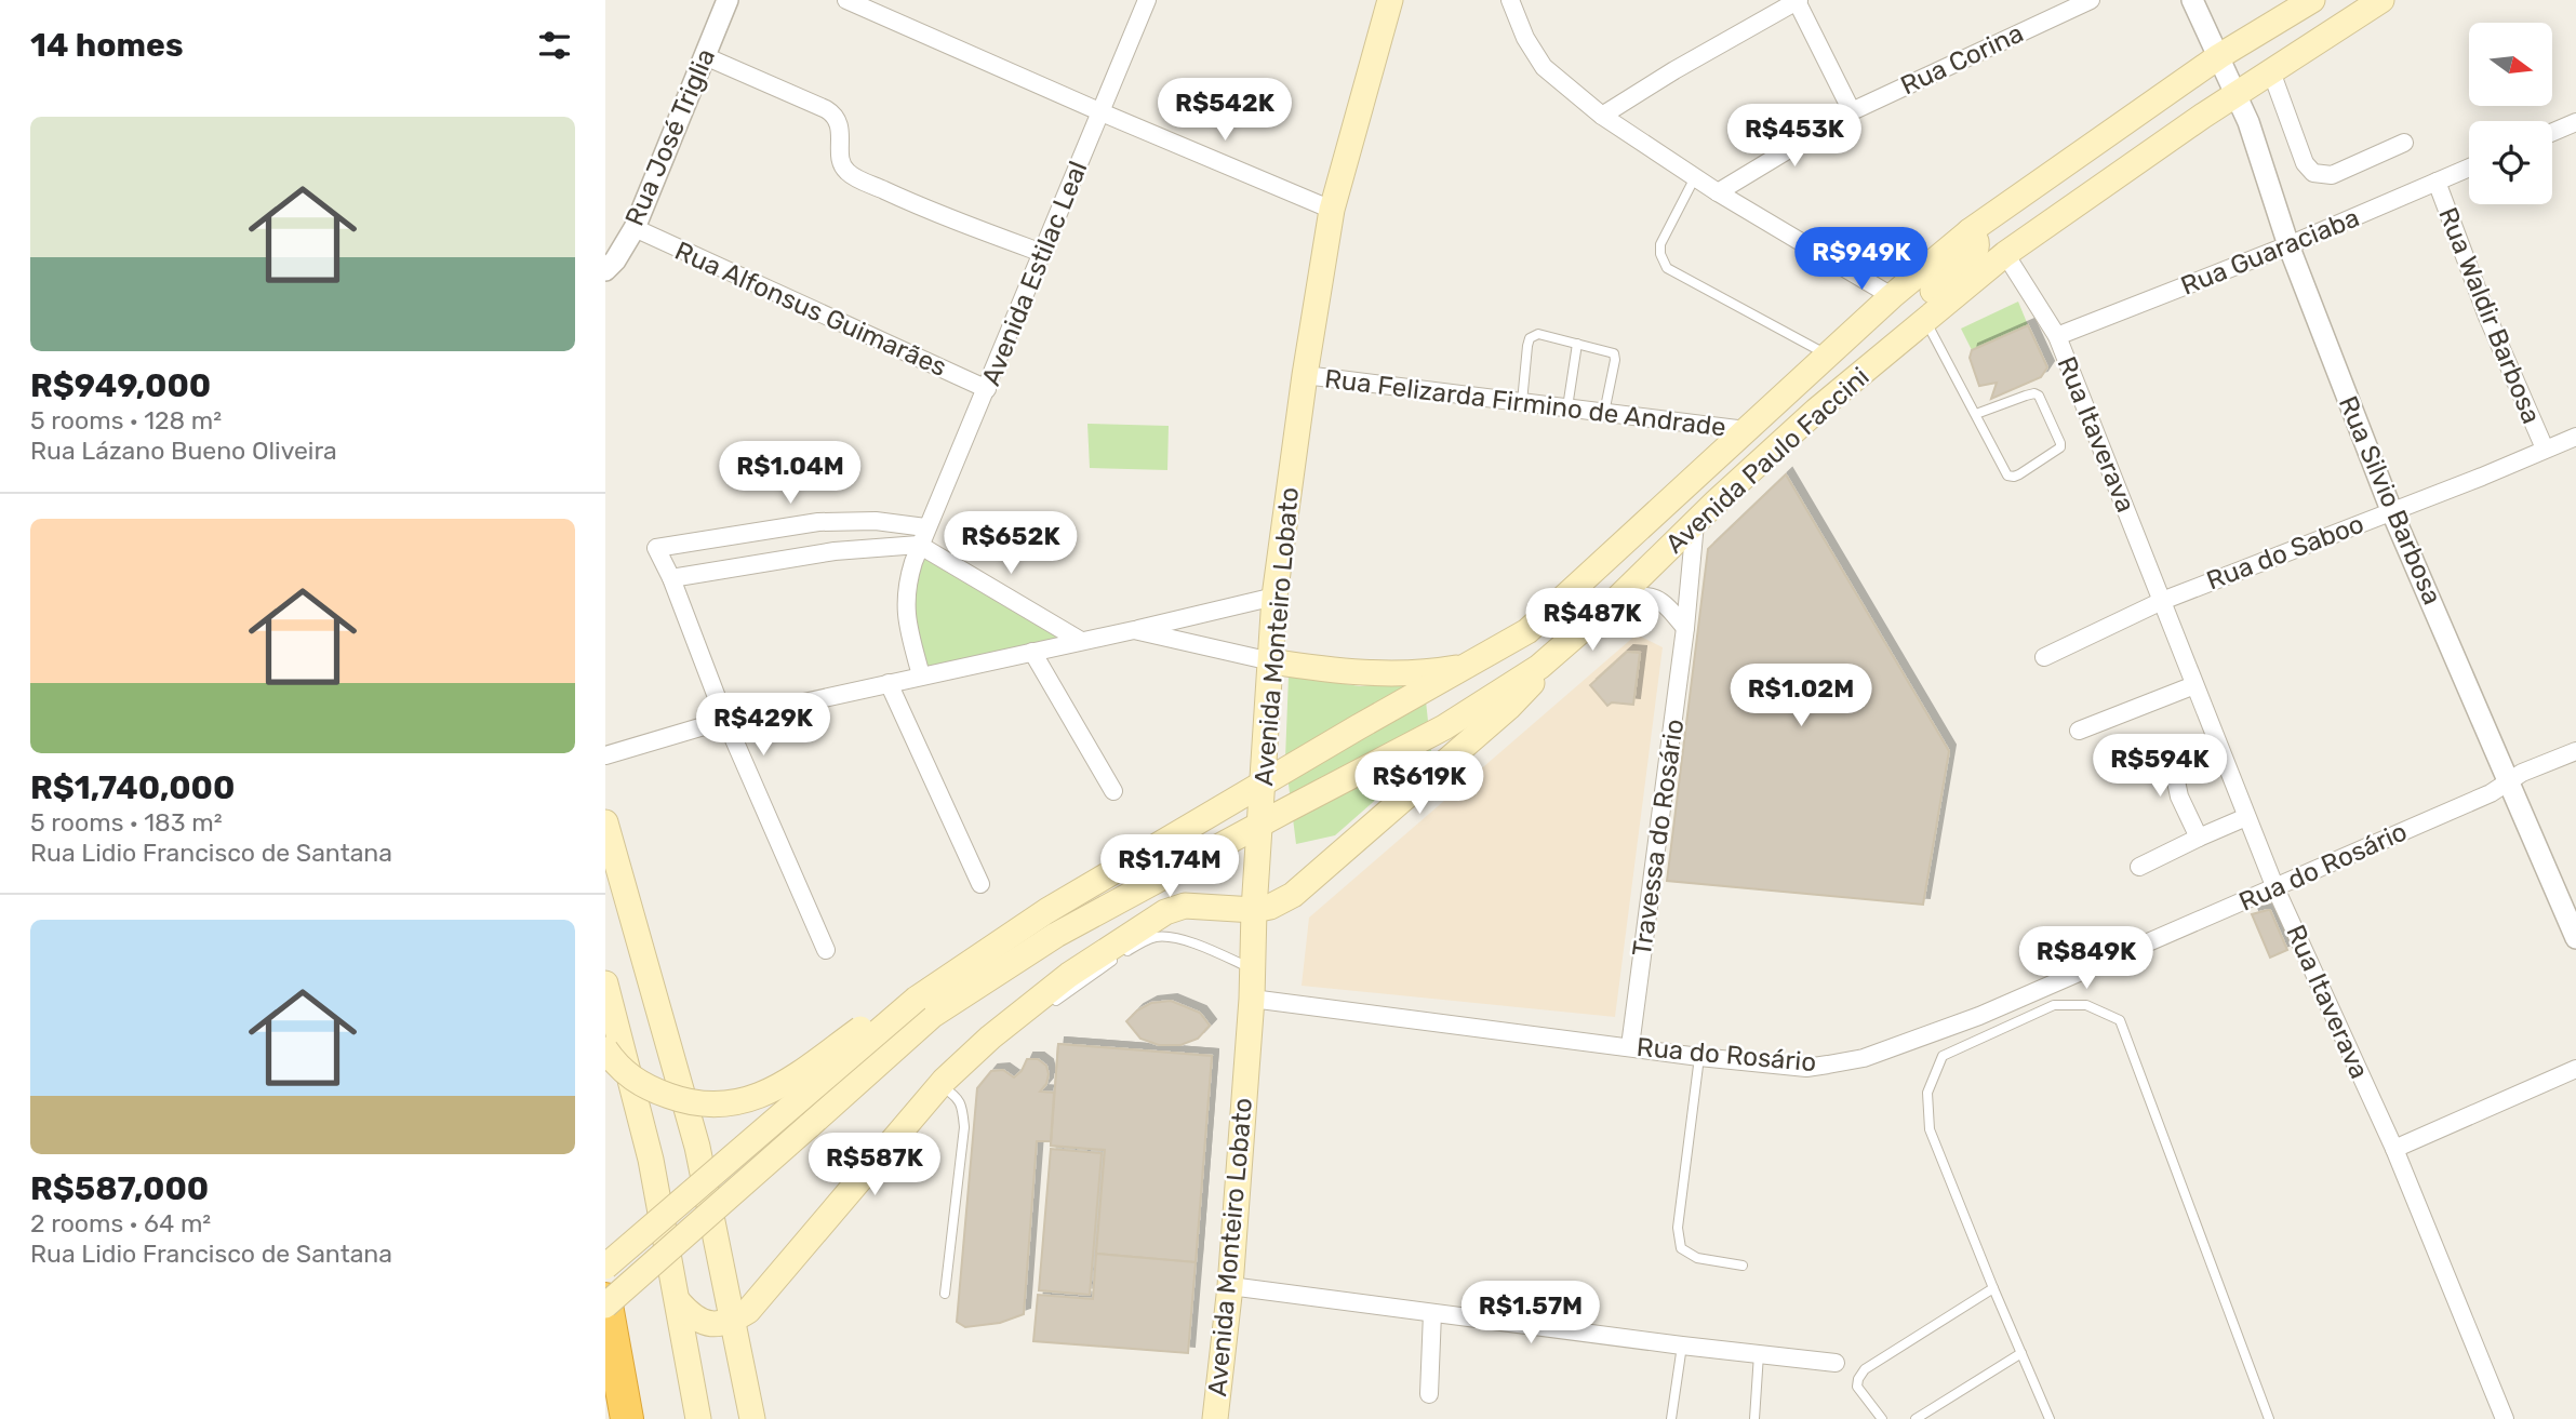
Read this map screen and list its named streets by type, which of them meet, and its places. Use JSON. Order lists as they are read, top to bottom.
{
  "streets": {
    "main road": ["Avenida Paulo Faccini", "Avenida Monteiro Lobato"],
    "street": [
      "Rua Corina",
      "Rua José Triglia",
      "Rua Guaraciaba",
      "Avenida Estilac Leal",
      "Rua Alfonsus Guimarães",
      "Rua Waldir Barbosa",
      "Rua Felizarda Firmino de Andrade",
      "Rua Itaverava",
      "Rua Silvio Barbosa",
      "Rua do Saboo",
      "Travessa do Rosário",
      "Rua do Rosário"
    ]
  },
  "crossings": [
    ["Rua José Triglia", "Rua Alfonsus Guimarães"],
    ["Rua Guaraciaba", "Rua Waldir Barbosa"],
    ["Rua Guaraciaba", "Rua Itaverava"],
    ["Rua Guaraciaba", "Rua Silvio Barbosa"],
    ["Avenida Estilac Leal", "Rua Alfonsus Guimarães"],
    ["Rua Waldir Barbosa", "Rua do Saboo"],
    ["Rua Felizarda Firmino de Andrade", "Avenida Paulo Faccini"],
    ["Rua Felizarda Firmino de Andrade", "Avenida Monteiro Lobato"],
    ["Rua Itaverava", "Avenida Paulo Faccini"],
    ["Rua Itaverava", "Rua do Saboo"],
    ["Rua Itaverava", "Rua do Rosário"],
    ["Avenida Paulo Faccini", "Rua Silvio Barbosa"],
    ["Avenida Paulo Faccini", "Avenida Monteiro Lobato"],
    ["Avenida Paulo Faccini", "Travessa do Rosário"],
    ["Rua Silvio Barbosa", "Rua do Saboo"],
    ["Rua Silvio Barbosa", "Rua do Rosário"],
    ["Avenida Monteiro Lobato", "Rua do Rosário"],
    ["Travessa do Rosário", "Rua do Rosário"]
  ],
  "north": "right",
  "page": {
    "heading": "14 homes",
    "price": [
      "R$542K",
      "R$453K",
      "R$949K",
      "R$1.04M",
      "R$652K",
      "R$487K",
      "R$1.02M",
      "R$429K",
      "R$594K",
      "R$619K",
      "R$1.74M",
      "R$849K",
      "R$587K",
      "R$1.57M"
    ],
    "list": [
      {
        "name": "R$949,000",
        "note": "5 rooms · 128 m² · Rua Lázano Bueno Oliveira"
      },
      {
        "name": "R$1,740,000",
        "note": "5 rooms · 183 m² · Rua Lidio Francisco de Santana"
      },
      {
        "name": "R$587,000",
        "note": "2 rooms · 64 m² · Rua Lidio Francisco de Santana"
      }
    ]
  }
}
